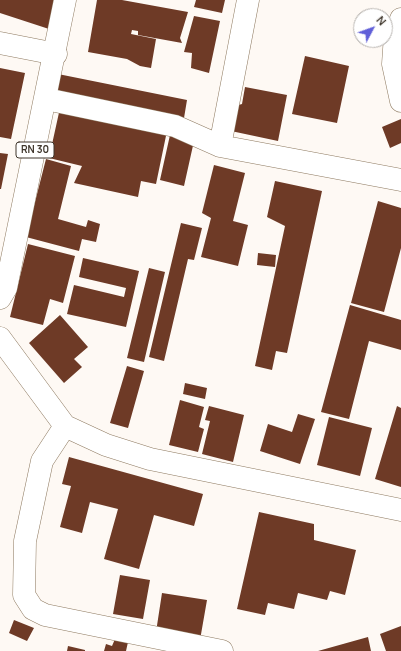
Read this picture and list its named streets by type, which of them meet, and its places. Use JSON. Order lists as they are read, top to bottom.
{
  "streets": {
    "street": ["RN 30"]
  },
  "north": "top right"
}
